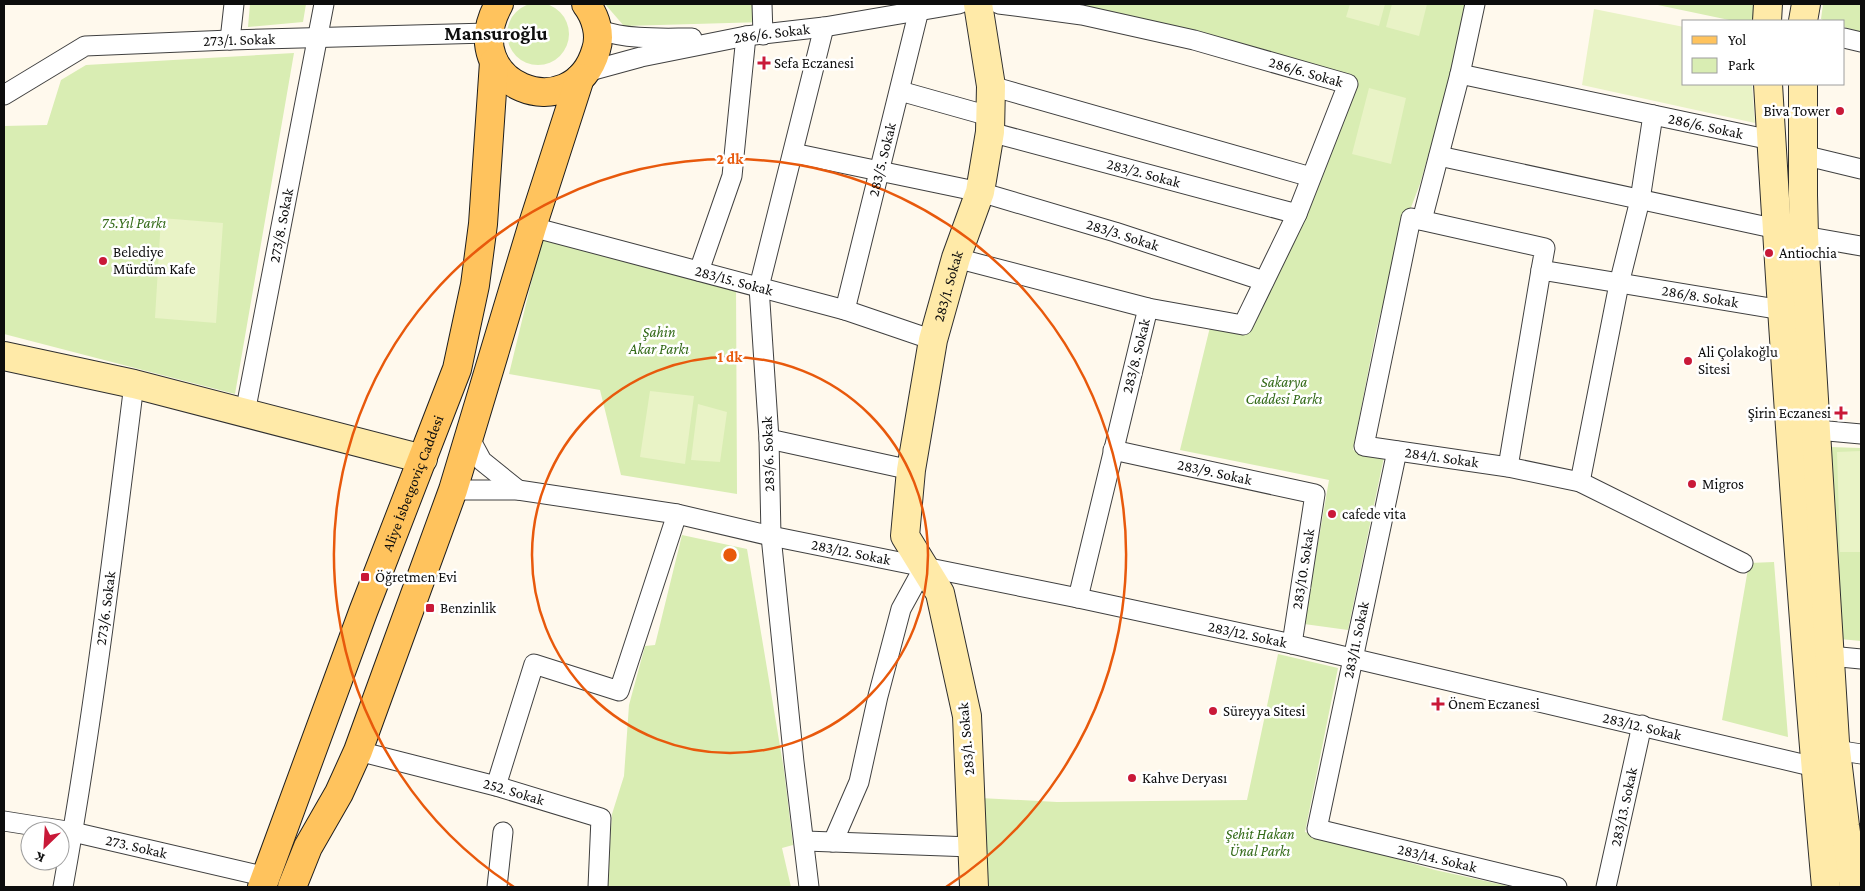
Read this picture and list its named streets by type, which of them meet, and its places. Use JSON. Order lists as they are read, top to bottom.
{
  "streets": {
    "main road": ["283/1. Sokak", "Aliye İsbetgoviç Caddesi"],
    "street": [
      "286/6. Sokak",
      "273/1. Sokak",
      "283/5. Sokak",
      "283/2. Sokak",
      "273/8. Sokak",
      "283/3. Sokak",
      "283/15. Sokak",
      "286/8. Sokak",
      "283/8. Sokak",
      "283/6. Sokak",
      "284/1. Sokak",
      "283/9. Sokak",
      "283/12. Sokak",
      "283/10. Sokak",
      "273/6. Sokak",
      "283/11. Sokak",
      "252. Sokak",
      "283/13. Sokak",
      "273. Sokak",
      "283/14. Sokak"
    ]
  },
  "crossings": [
    ["286/6. Sokak", "283/5. Sokak"],
    ["286/6. Sokak", "283/2. Sokak"],
    ["286/6. Sokak", "283/3. Sokak"],
    ["286/6. Sokak", "283/8. Sokak"],
    ["286/6. Sokak", "283/6. Sokak"],
    ["273/1. Sokak", "273/8. Sokak"],
    ["283/5. Sokak", "283/2. Sokak"],
    ["283/5. Sokak", "283/3. Sokak"],
    ["283/5. Sokak", "283/15. Sokak"],
    ["283/2. Sokak", "283/1. Sokak"],
    ["283/3. Sokak", "283/1. Sokak"],
    ["283/3. Sokak", "283/6. Sokak"],
    ["283/15. Sokak", "283/1. Sokak"],
    ["283/15. Sokak", "283/6. Sokak"],
    ["283/1. Sokak", "283/8. Sokak"],
    ["283/1. Sokak", "283/12. Sokak"],
    ["283/8. Sokak", "283/9. Sokak"],
    ["283/8. Sokak", "283/12. Sokak"],
    ["283/6. Sokak", "283/12. Sokak"],
    ["284/1. Sokak", "283/11. Sokak"],
    ["283/9. Sokak", "283/10. Sokak"],
    ["Aliye İsbetgoviç Caddesi", "273. Sokak"],
    ["283/12. Sokak", "283/10. Sokak"],
    ["283/12. Sokak", "283/11. Sokak"],
    ["283/12. Sokak", "283/13. Sokak"],
    ["273/6. Sokak", "273. Sokak"],
    ["283/11. Sokak", "283/14. Sokak"]
  ],
  "districts": ["Mansuroğlu"],
  "parks": [
    "75.Yıl Parkı",
    "Şahin Akar Parkı",
    "Sakarya Caddesi Parkı",
    "Şehit Hakan Ünal Parkı"
  ],
  "places": {
    "health": ["Sefa Eczanesi", "Şirin Eczanesi", "Önem Eczanesi"],
    "other": [
      "Biva Tower",
      "Antiochia",
      "Belediye Mürdüm Kafe",
      "Ali Çolakoğlu Sitesi",
      "Migros",
      "cafede vita",
      "Süreyya Sitesi",
      "Kahve Deryası"
    ],
    "transit": ["Öğretmen Evi", "Benzinlik"]
  },
  "legend": ["Yol", "Park"],
  "north": "bottom left",
  "rings": ["2 dk", "1 dk"]
}
